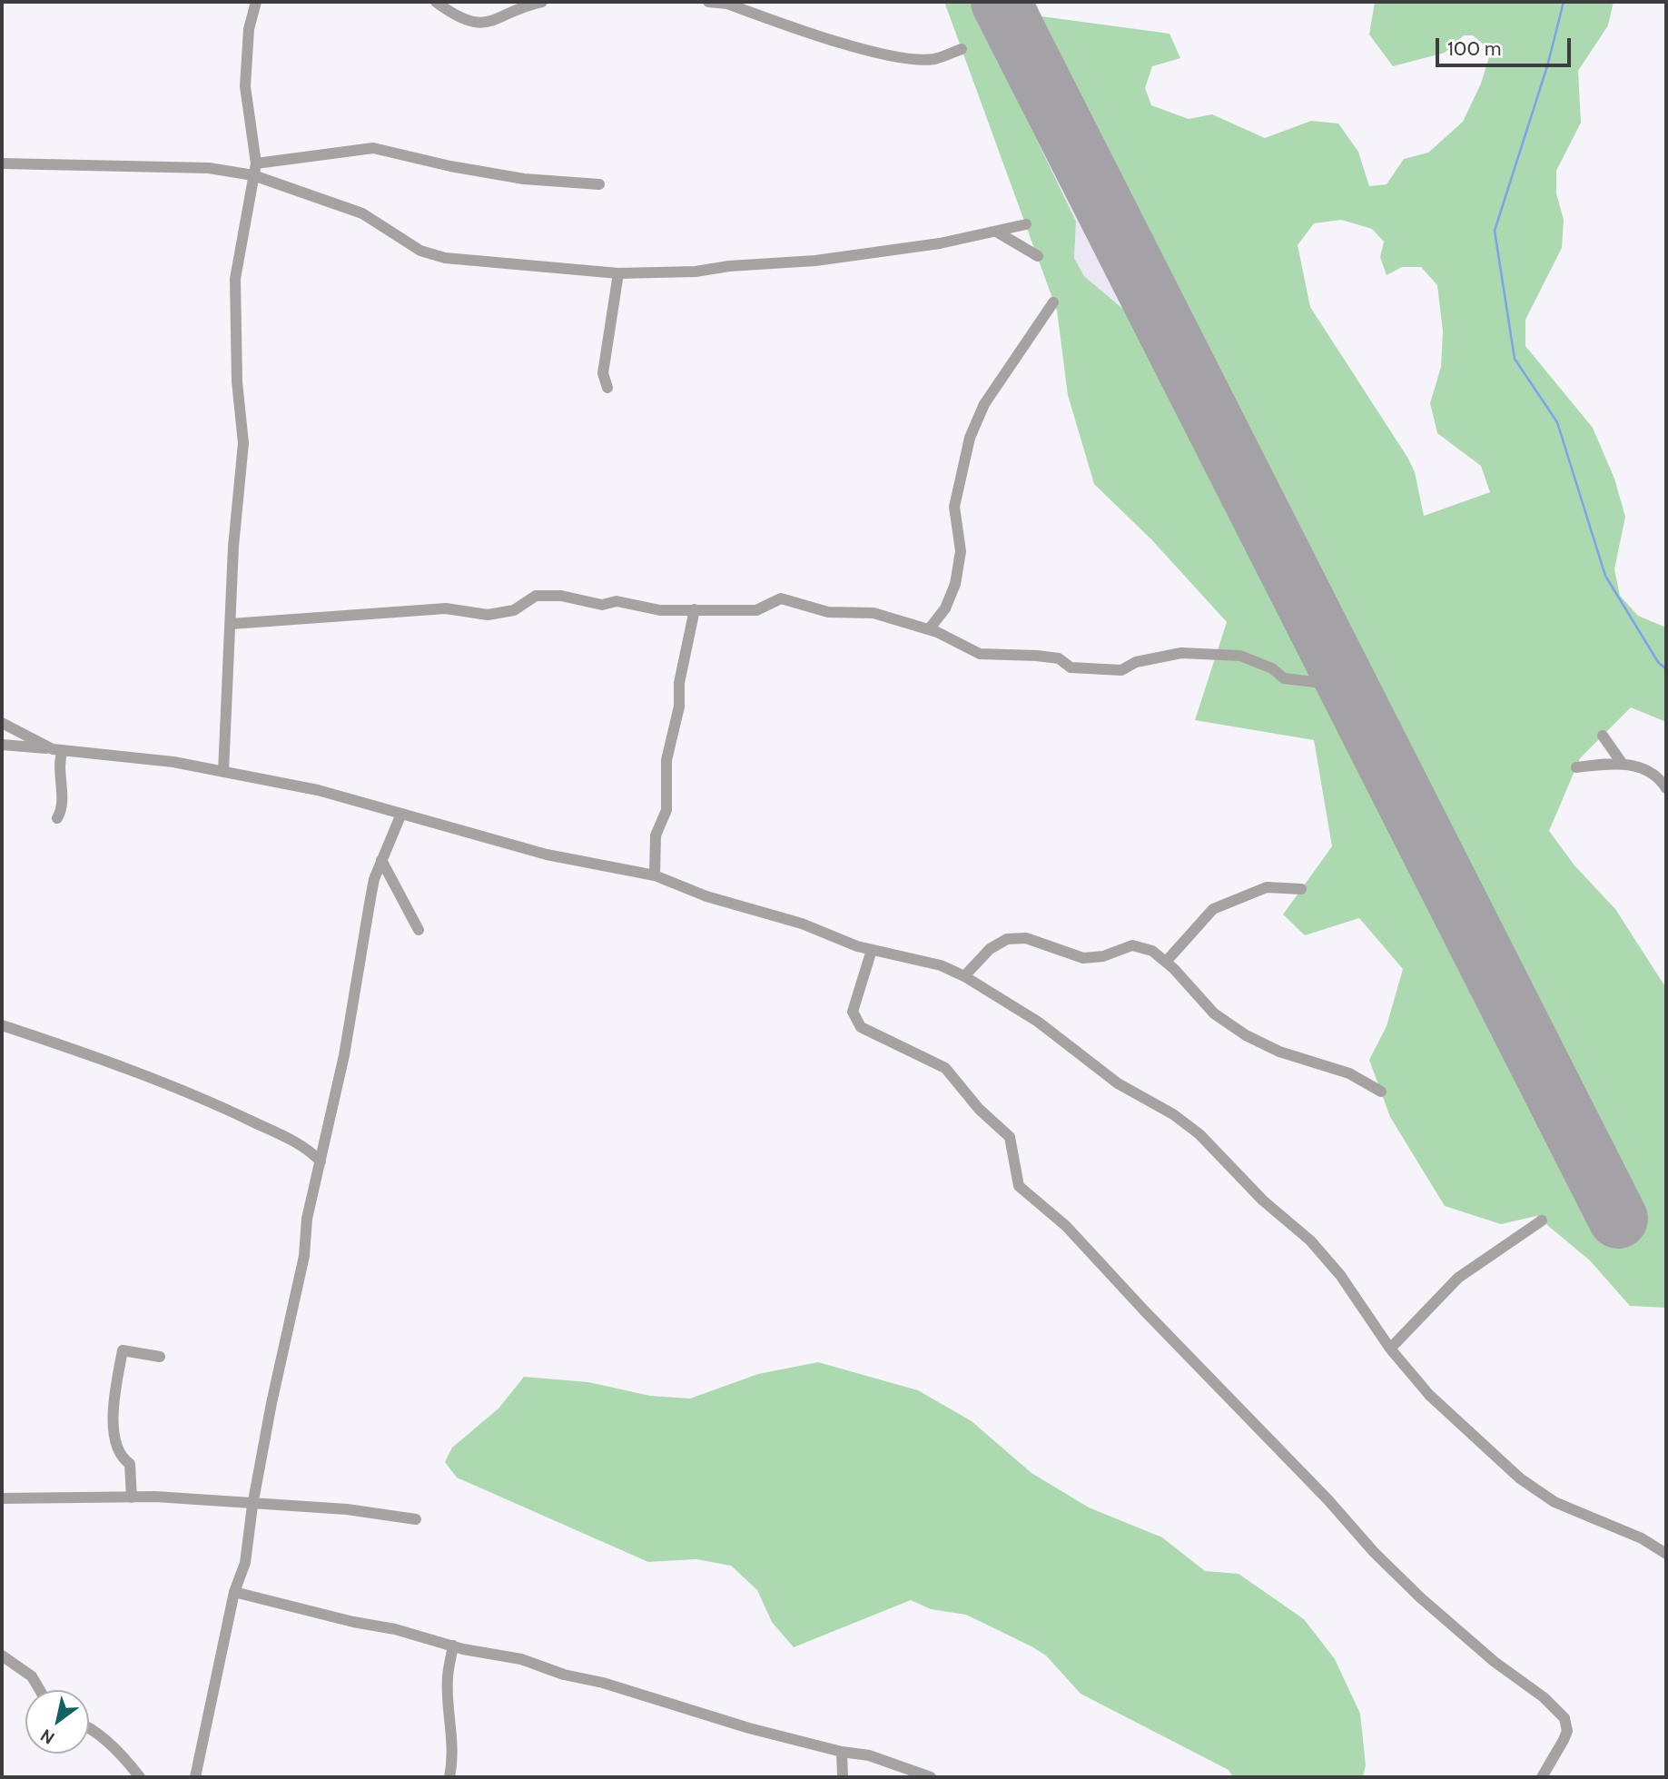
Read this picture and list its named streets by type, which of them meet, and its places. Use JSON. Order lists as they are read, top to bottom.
{
  "scale_bar": "100 m",
  "north": "bottom left"
}
